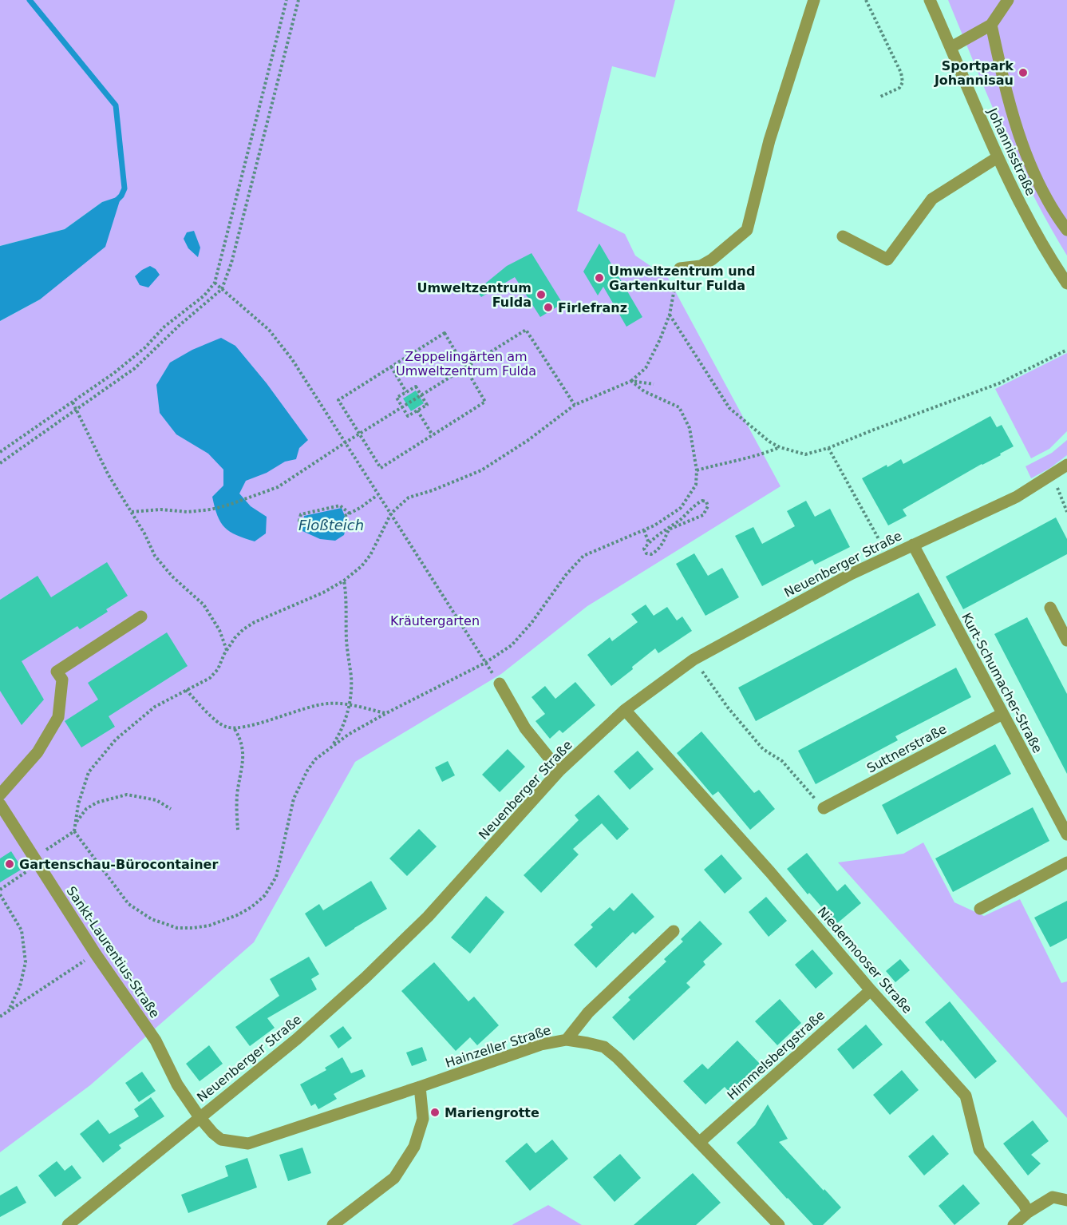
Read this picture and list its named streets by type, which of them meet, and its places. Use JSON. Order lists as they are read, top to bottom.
{
  "streets": {
    "street": [
      "Johannisstraße",
      "Neuenberger Straße",
      "Kurt-Schumacher-Straße",
      "Suttnerstraße",
      "Sankt-Laurentius-Straße",
      "Niedermooser Straße",
      "Hainzeller Straße",
      "Himmelsbergstraße"
    ]
  },
  "crossings": [
    ["Neuenberger Straße", "Kurt-Schumacher-Straße"],
    ["Neuenberger Straße", "Sankt-Laurentius-Straße"],
    ["Neuenberger Straße", "Niedermooser Straße"],
    ["Neuenberger Straße", "Hainzeller Straße"],
    ["Kurt-Schumacher-Straße", "Suttnerstraße"],
    ["Sankt-Laurentius-Straße", "Hainzeller Straße"],
    ["Niedermooser Straße", "Himmelsbergstraße"],
    ["Hainzeller Straße", "Himmelsbergstraße"]
  ],
  "water": ["Floßteich"],
  "parks": ["Zeppelingärten am Umweltzentrum Fulda", "Kräutergarten"],
  "places": [
    "Sportpark Johannisau",
    "Umweltzentrum und Gartenkultur Fulda",
    "Umweltzentrum Fulda",
    "Firlefranz",
    "Gartenschau-Bürocontainer",
    "Mariengrotte"
  ]
}
